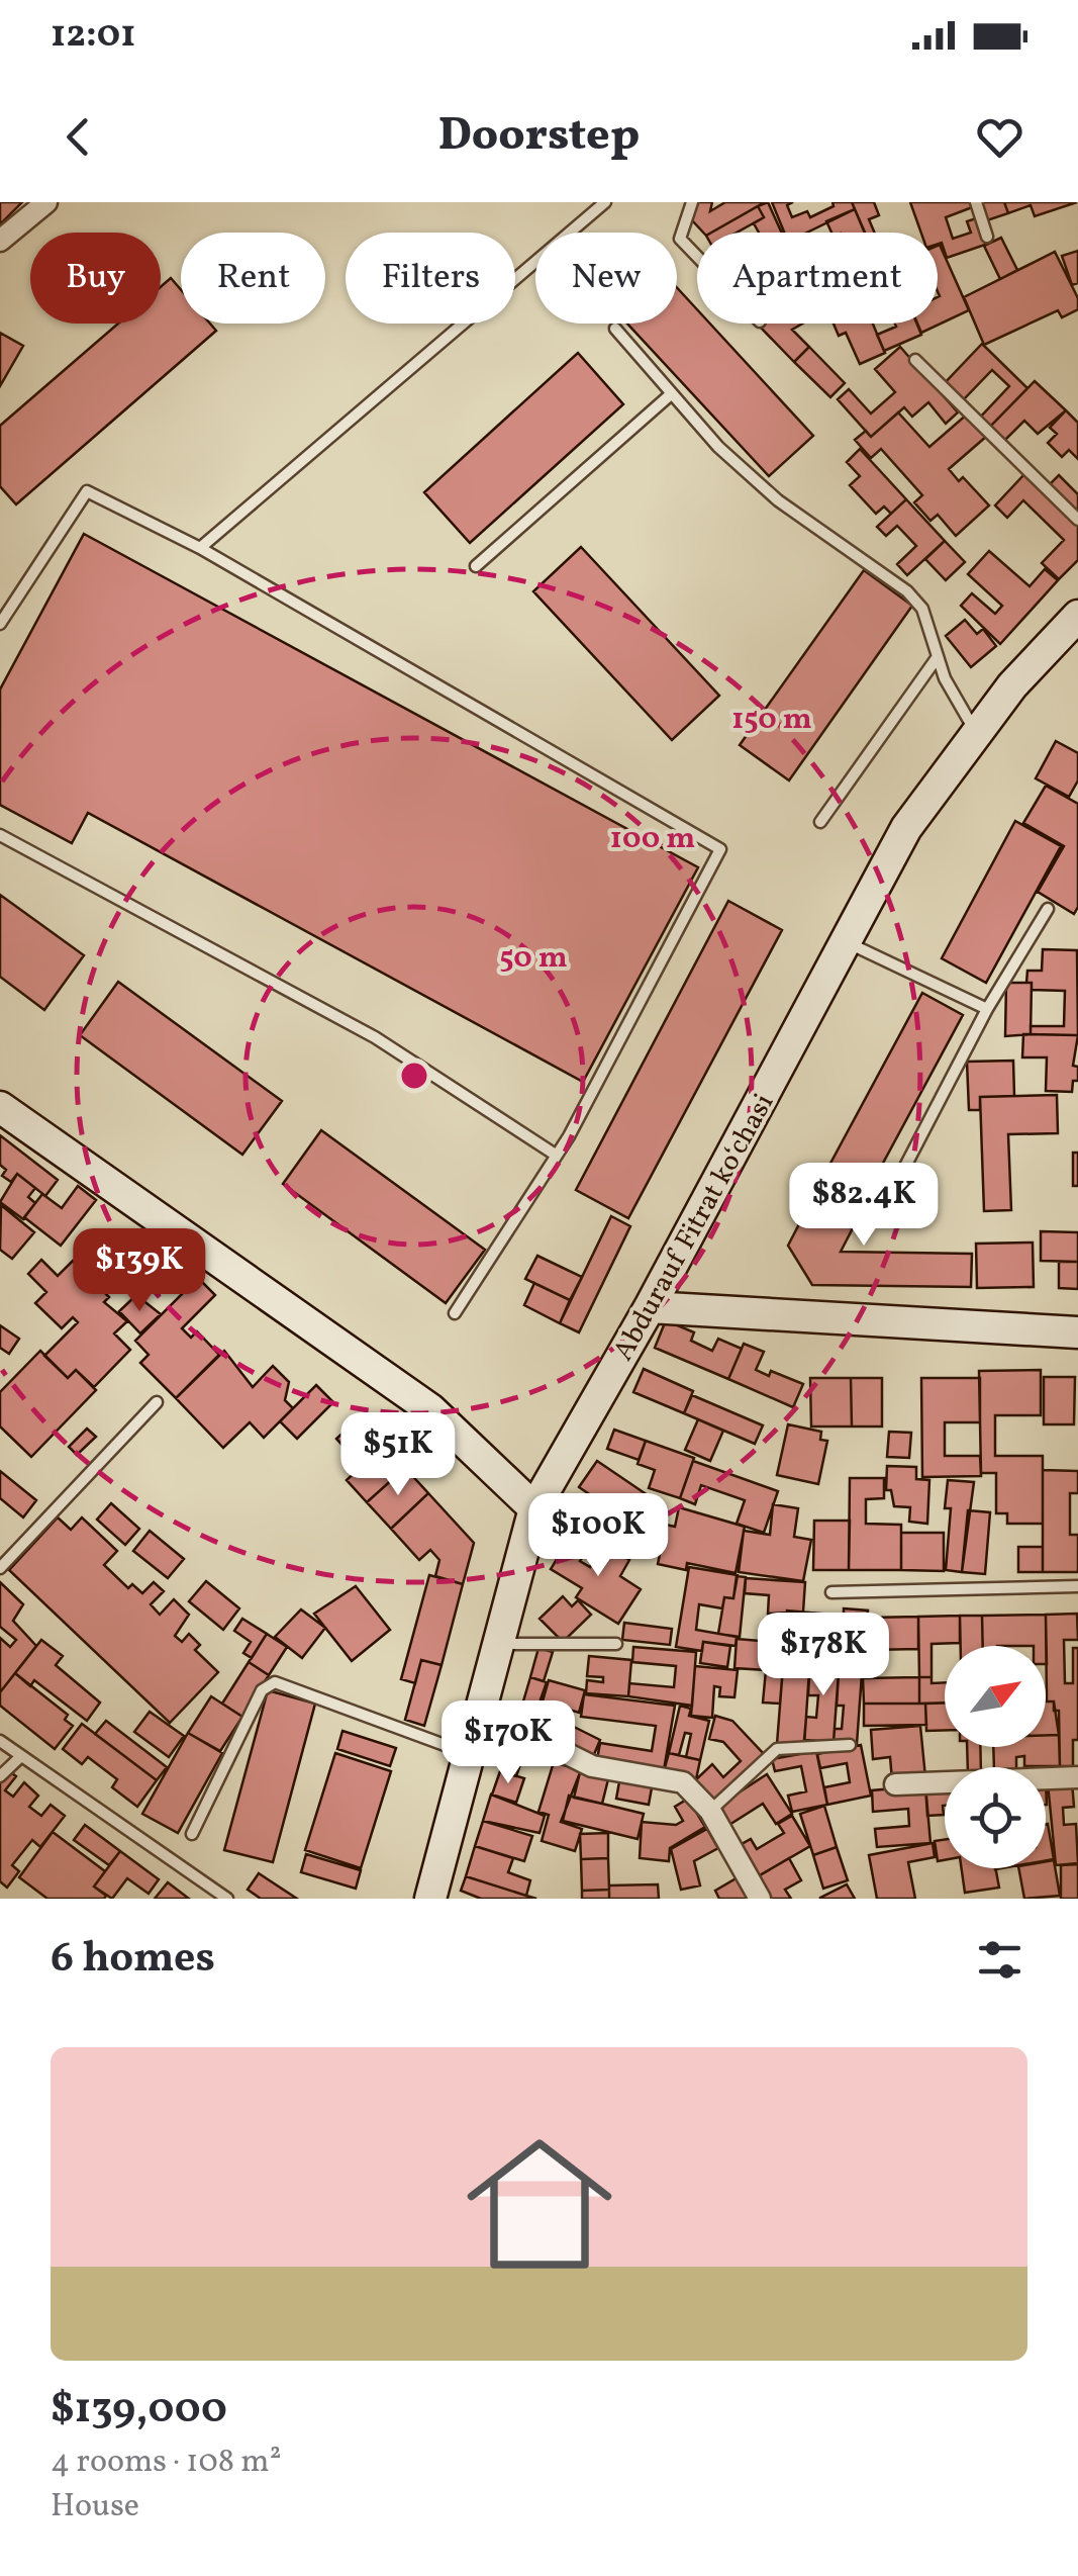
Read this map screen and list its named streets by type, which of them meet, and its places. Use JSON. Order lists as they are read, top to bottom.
{
  "streets": {
    "main road": ["Abdurauf Fitrat koʻchasi"]
  },
  "north": "top right",
  "page": {
    "status": "12:01",
    "header": "Doorstep",
    "chip": [
      "Buy",
      "Rent",
      "Filters",
      "New",
      "Apartment"
    ],
    "price": [
      "$82.4K",
      "$139K",
      "$51K",
      "$100K",
      "$178K",
      "$170K"
    ],
    "heading": "6 homes",
    "list": [
      {
        "name": "$139,000",
        "note": "4 rooms · 108 m² · House"
      }
    ]
  },
  "rings": ["150 m", "100 m", "50 m"]
}
